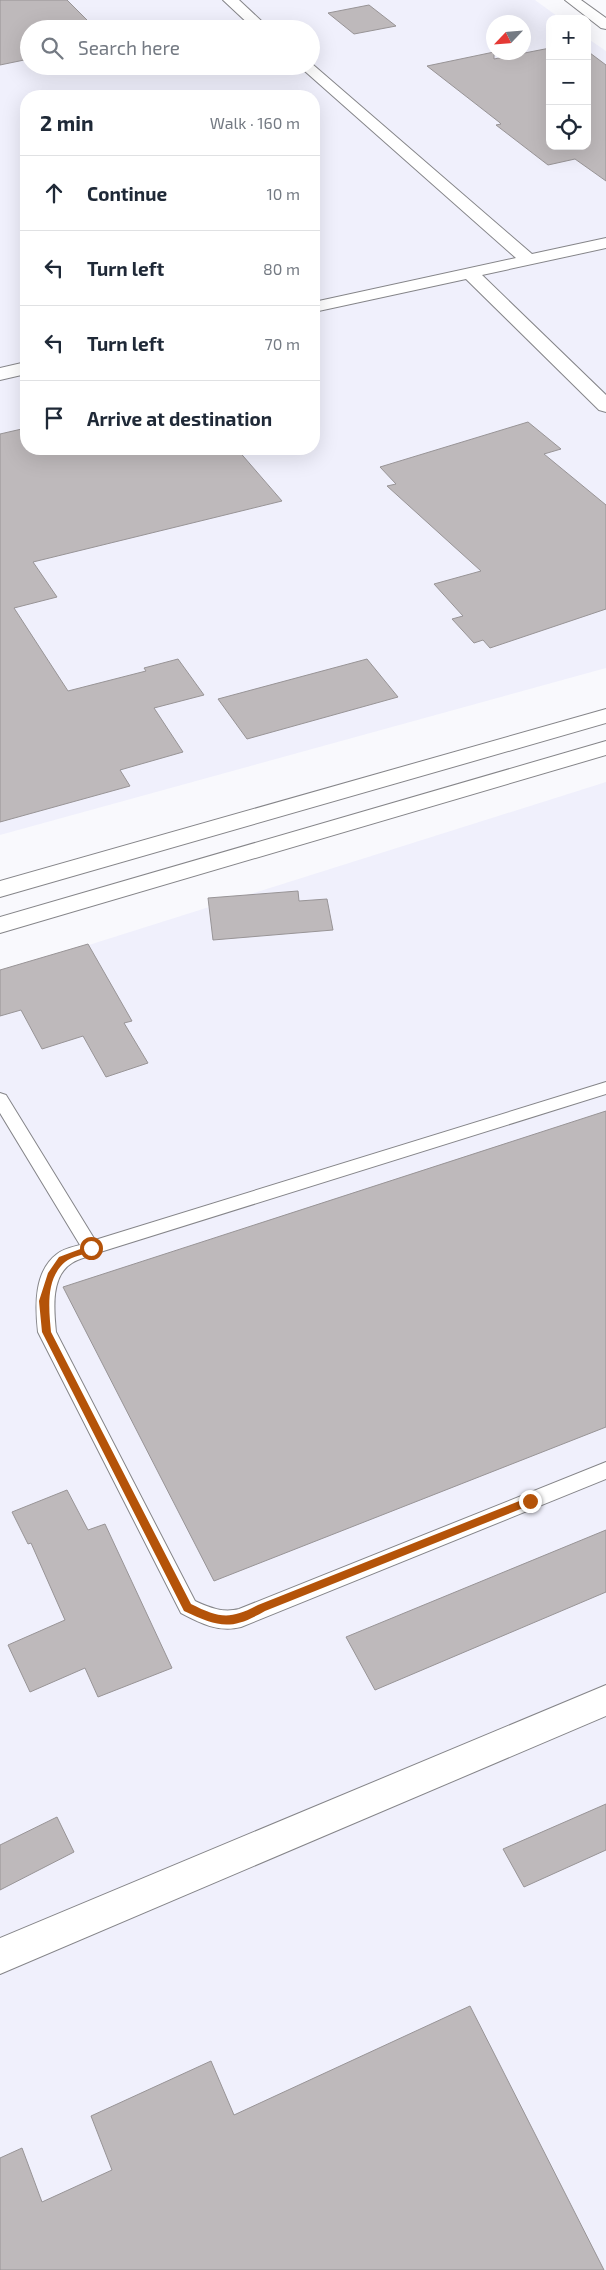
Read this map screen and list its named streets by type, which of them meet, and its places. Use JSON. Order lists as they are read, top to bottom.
{
  "north": "bottom left",
  "page": {
    "map_buttons": ["+", "−"],
    "search": "Search here",
    "heading": ["2 min", "Walk · 160 m"],
    "list": [
      ["Continue", "10 m"],
      ["Turn left", "80 m"],
      ["Turn left", "70 m"],
      "Arrive at destination"
    ]
  }
}
